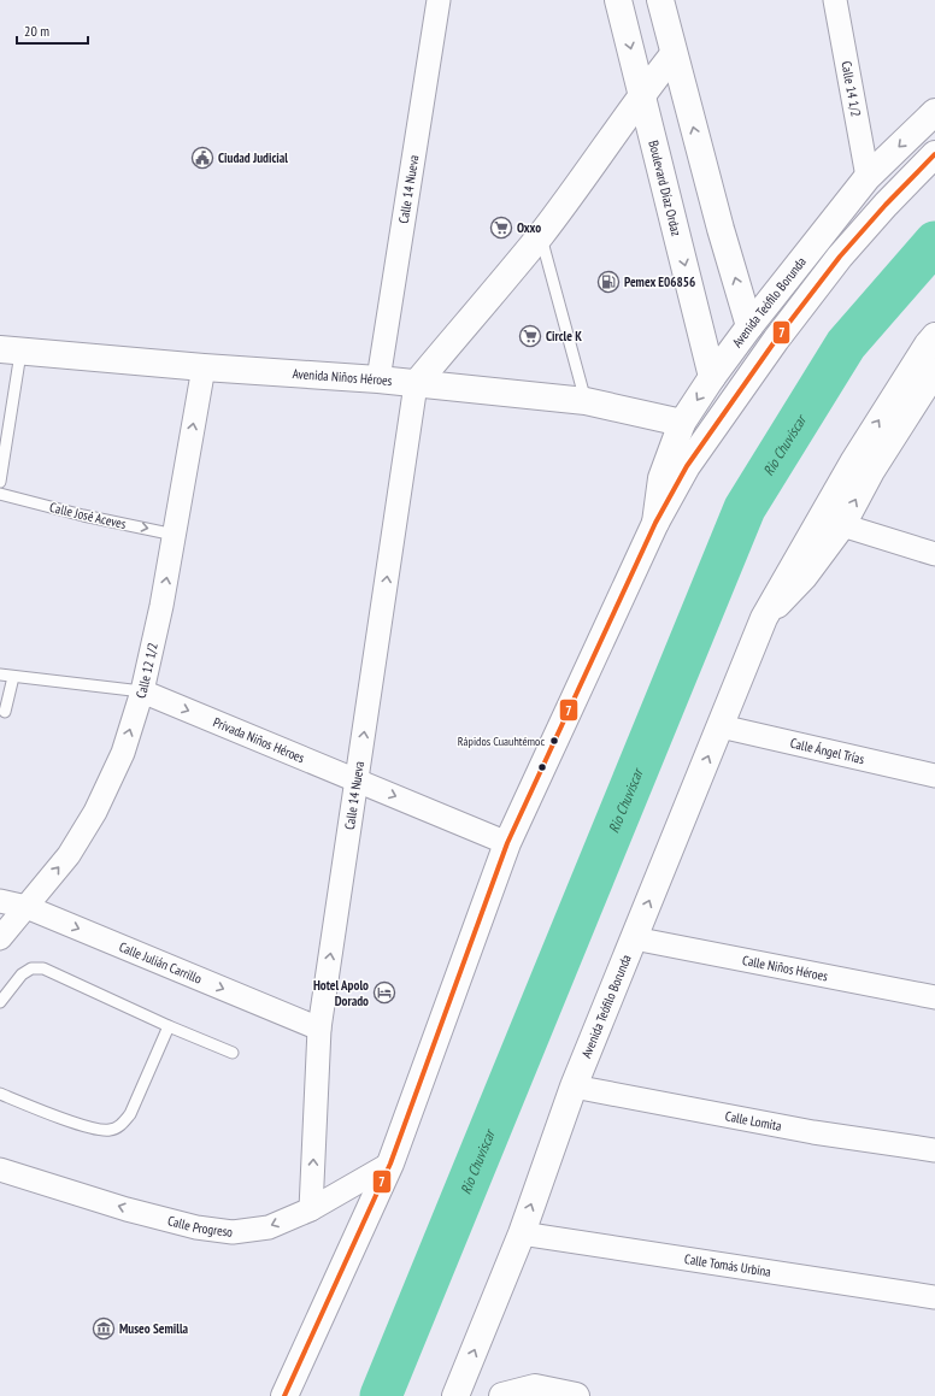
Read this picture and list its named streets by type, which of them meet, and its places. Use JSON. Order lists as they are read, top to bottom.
{
  "streets": {
    "main road": ["Boulevard Díaz Ordaz", "Avenida Teófilo Borunda", "Avenida Niños Héroes"],
    "street": [
      "Calle 14 1/2",
      "Calle 14 Nueva",
      "Calle 12 1/2",
      "Privada Niños Héroes",
      "Calle Ángel Trías",
      "Calle Julián Carrillo",
      "Calle Niños Héroes",
      "Calle Lomita",
      "Calle Progreso",
      "Calle Tomás Urbina"
    ],
    "lane": ["Calle José Aceves"]
  },
  "crossings": [
    ["Calle 14 1/2", "Avenida Teófilo Borunda"],
    ["Boulevard Díaz Ordaz", "Avenida Teófilo Borunda"],
    ["Calle 14 Nueva", "Avenida Niños Héroes"],
    ["Calle 14 Nueva", "Privada Niños Héroes"],
    ["Calle 14 Nueva", "Calle Julián Carrillo"],
    ["Calle 14 Nueva", "Calle Progreso"],
    ["Avenida Teófilo Borunda", "Avenida Niños Héroes"],
    ["Avenida Teófilo Borunda", "Calle Ángel Trías"],
    ["Avenida Teófilo Borunda", "Calle Niños Héroes"],
    ["Avenida Teófilo Borunda", "Calle Lomita"],
    ["Avenida Teófilo Borunda", "Calle Tomás Urbina"],
    ["Avenida Niños Héroes", "Calle 12 1/2"],
    ["Calle José Aceves", "Calle 12 1/2"],
    ["Calle 12 1/2", "Privada Niños Héroes"],
    ["Calle 12 1/2", "Calle Julián Carrillo"]
  ],
  "one_way": [
    "Calle 14 Nueva",
    "Calle José Aceves",
    "Calle 12 1/2",
    "Privada Niños Héroes",
    "Calle Julián Carrillo",
    "Calle Progreso"
  ],
  "water": ["Rio Chuviscar"],
  "places": {
    "public building": ["Ciudad Judicial"],
    "supermarket": ["Oxxo", "Circle K"],
    "fuel station": ["Pemex E06856"],
    "other": ["Rápidos Cuauhtémoc"],
    "hotel": ["Hotel Apolo Dorado"],
    "museum": ["Museo Semilla"]
  },
  "lines": ["transit line 7"],
  "scale_bar": "20 m"
}
